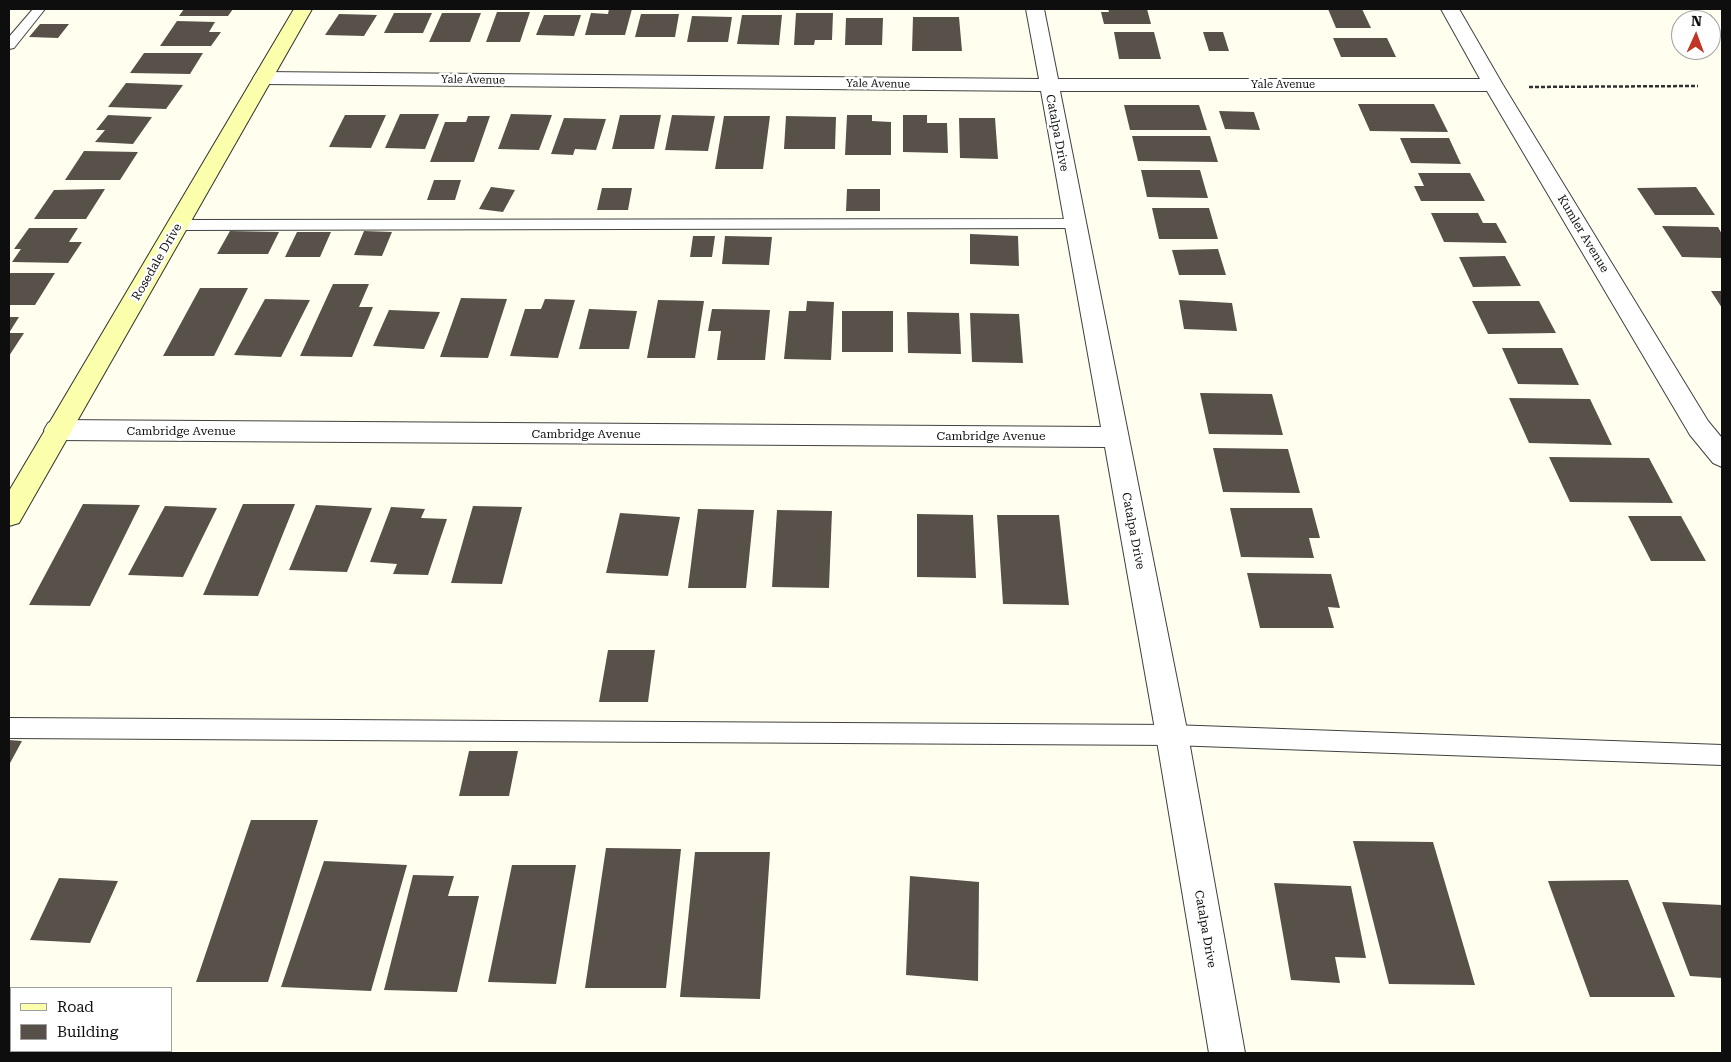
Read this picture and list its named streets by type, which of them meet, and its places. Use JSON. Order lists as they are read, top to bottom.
{
  "streets": {
    "street": [
      "Yale Avenue",
      "Catalpa Drive",
      "Kumler Avenue",
      "Rosedale Drive",
      "Cambridge Avenue"
    ]
  },
  "crossings": [
    ["Yale Avenue", "Catalpa Drive"],
    ["Yale Avenue", "Kumler Avenue"],
    ["Yale Avenue", "Rosedale Drive"],
    ["Catalpa Drive", "Cambridge Avenue"],
    ["Rosedale Drive", "Cambridge Avenue"]
  ],
  "legend": ["Road", "Building"],
  "north": "top"
}
